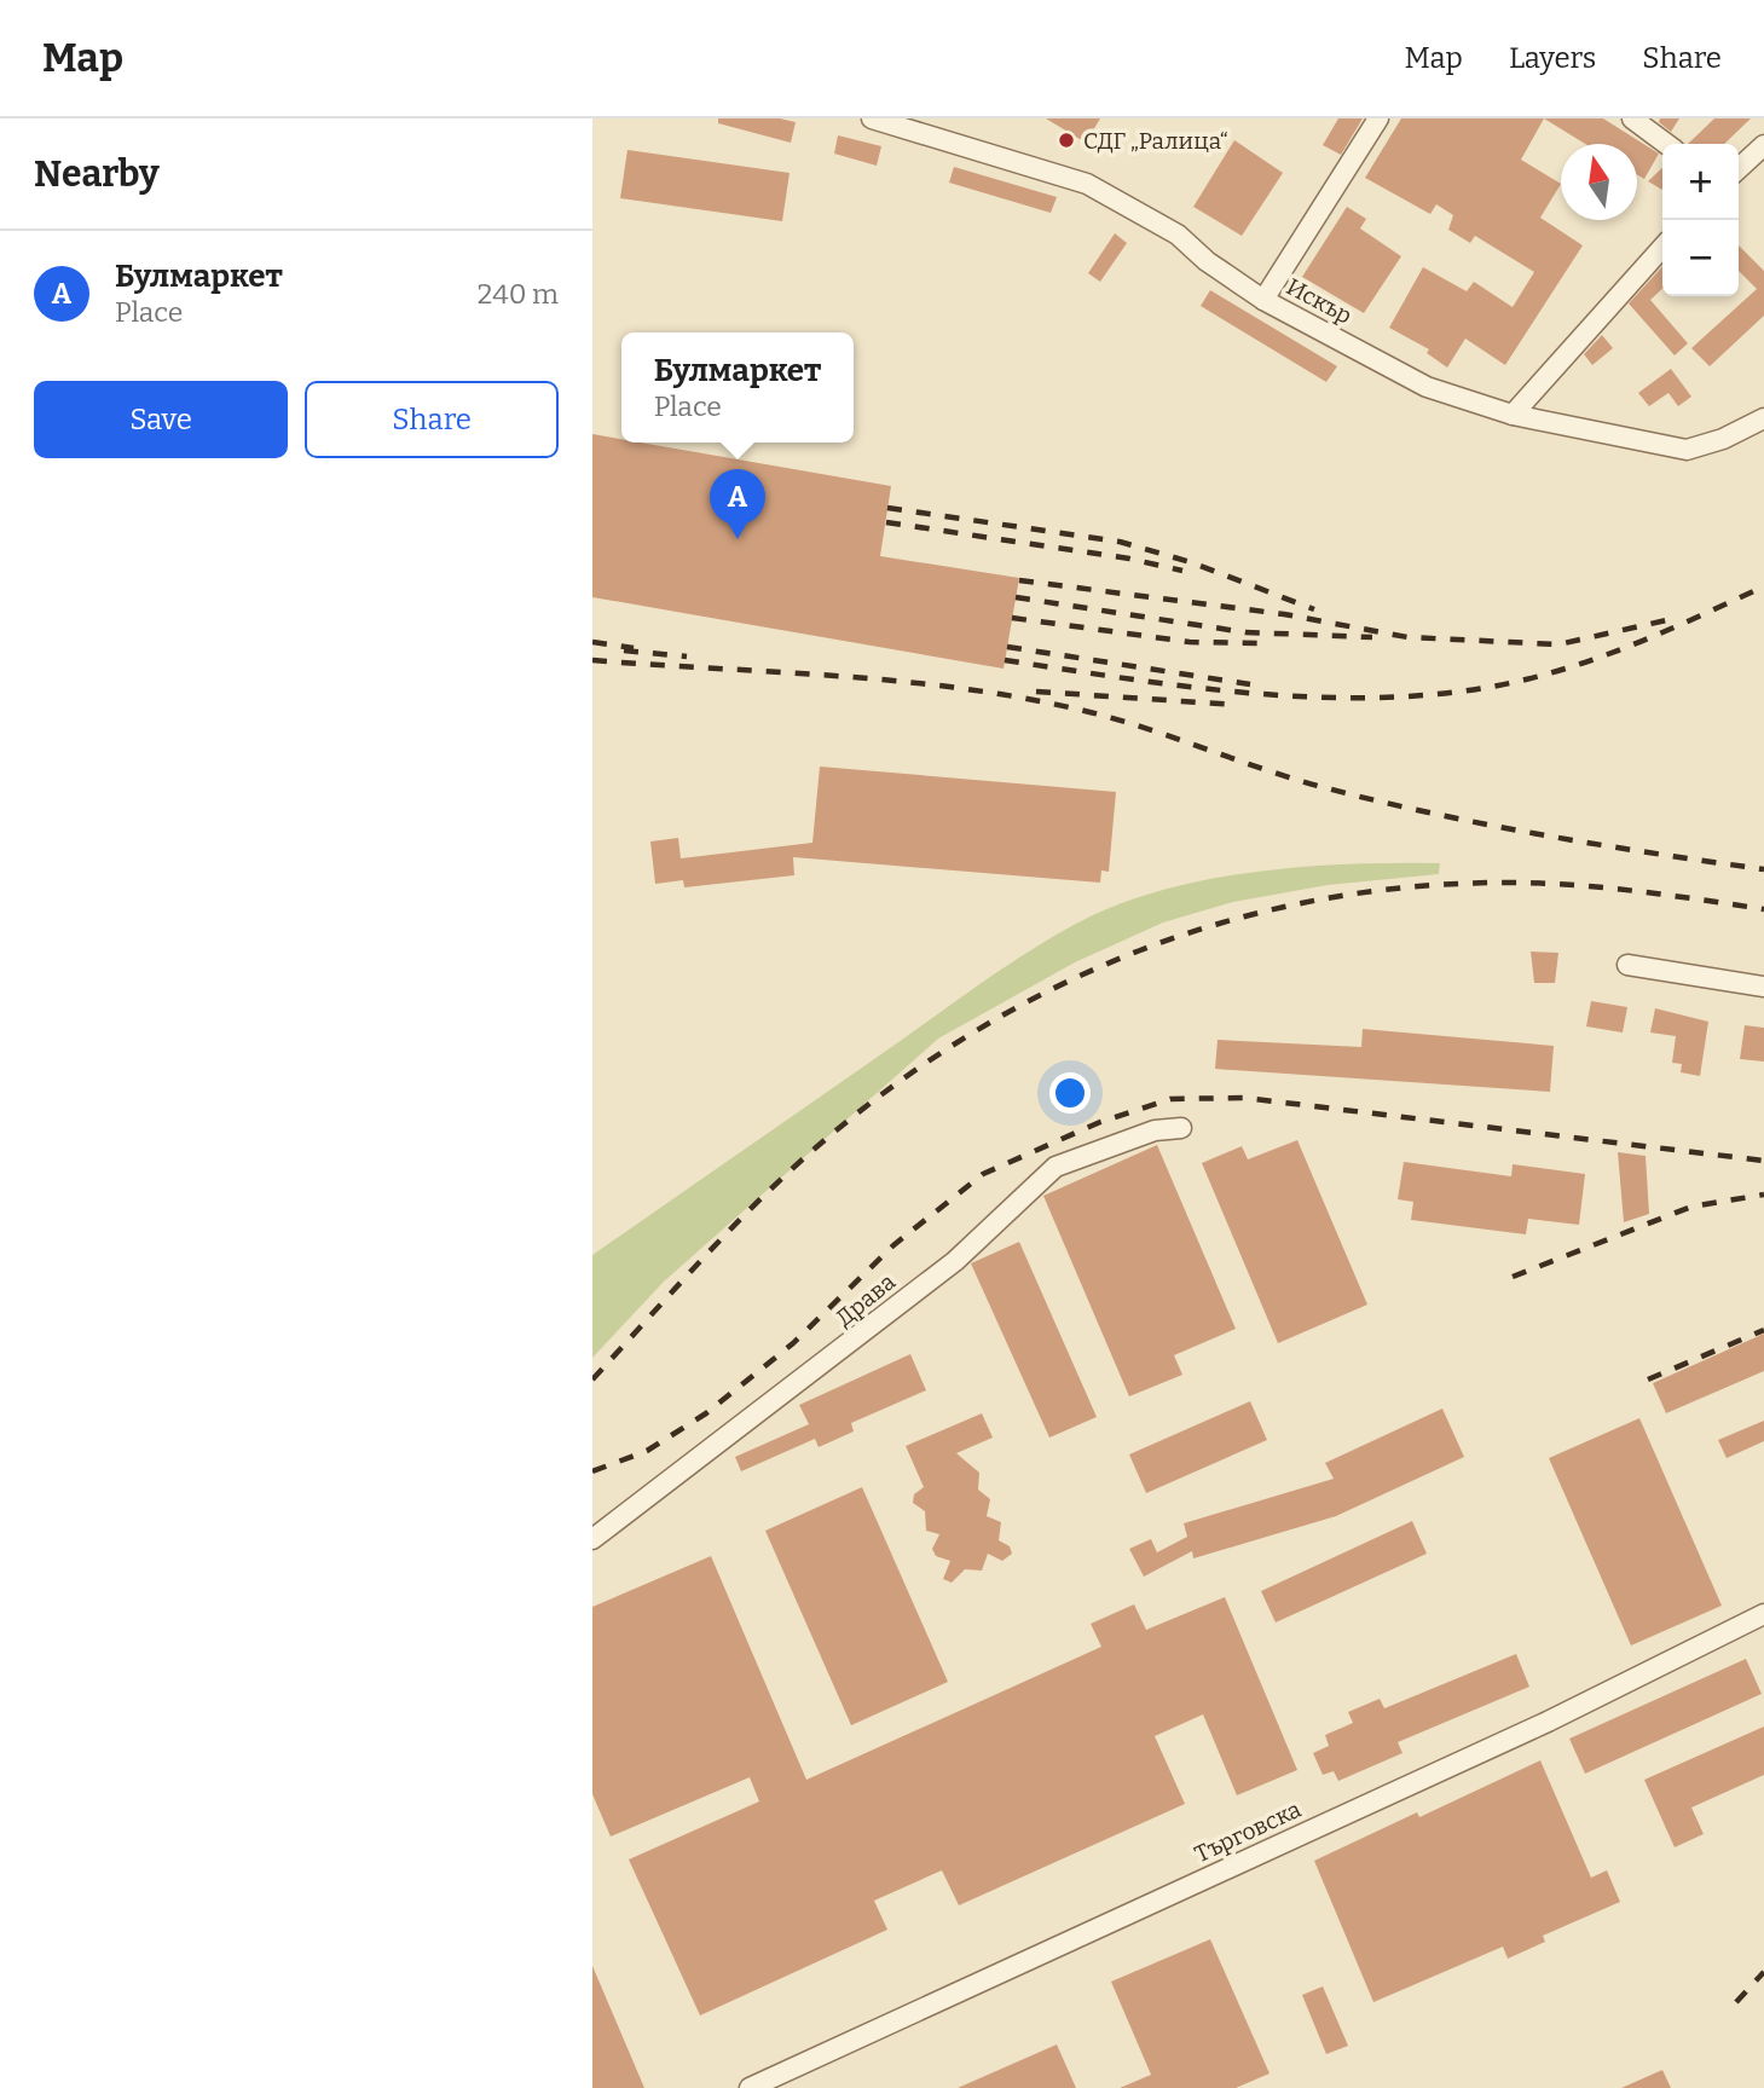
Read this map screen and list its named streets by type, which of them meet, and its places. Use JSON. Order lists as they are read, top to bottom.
{
  "streets": {
    "street": ["Искър", "Драва", "Търговска"]
  },
  "places": ["СДГ „Ралица“"],
  "north": "top",
  "page": {
    "header": "Map",
    "nav": ["Map", "Layers", "Share"],
    "heading": "Nearby",
    "map_buttons": ["+", "−"],
    "list": [
      {
        "mark": "A",
        "name": "Булмаркет",
        "note": "Place",
        "value": "240 m"
      }
    ],
    "popup": ["Булмаркет", "Place"],
    "buttons": ["Save", "Share"],
    "pins": "A"
  }
}
